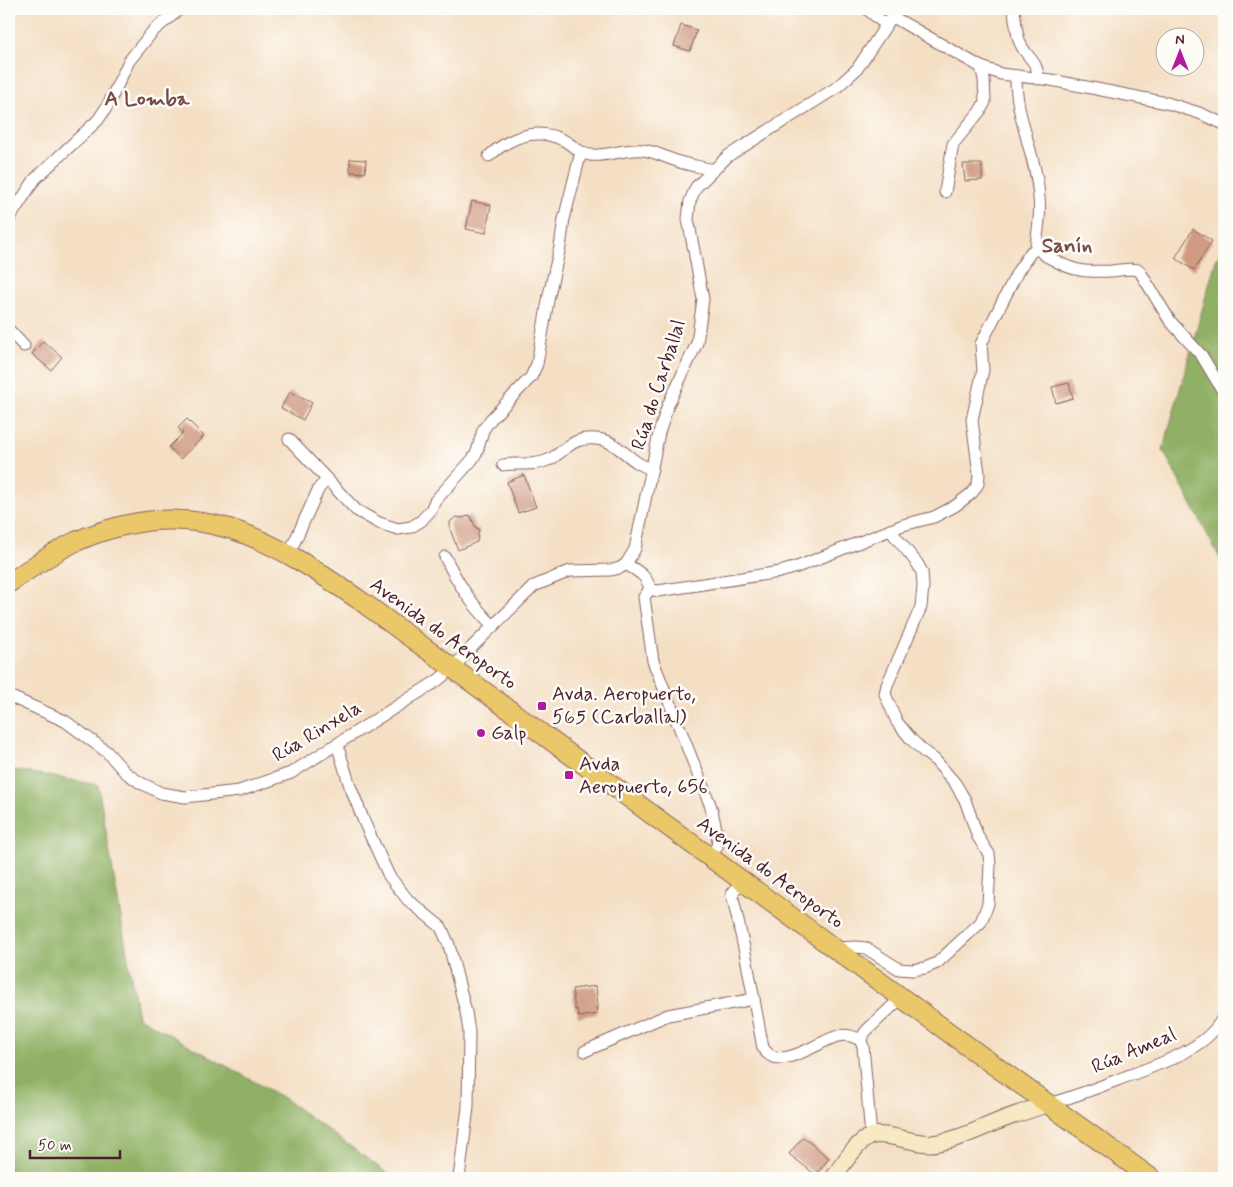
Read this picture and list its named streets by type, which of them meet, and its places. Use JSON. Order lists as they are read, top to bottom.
{
  "streets": {
    "main road": ["Avenida do Aeroporto"],
    "street": ["Rúa do Carballal", "Rúa Rinxela", "Rúa Ameal"]
  },
  "crossings": [
    ["Avenida do Aeroporto", "Rúa Rinxela"],
    ["Avenida do Aeroporto", "Rúa Ameal"]
  ],
  "districts": ["A Lomba", "Sanín"],
  "places": {
    "transit": ["Avda. Aeropuerto, 565 (Carballal)", "Avda Aeropuerto, 656"],
    "other": ["Galp"]
  },
  "scale_bar": "50 m",
  "north": "top"
}
